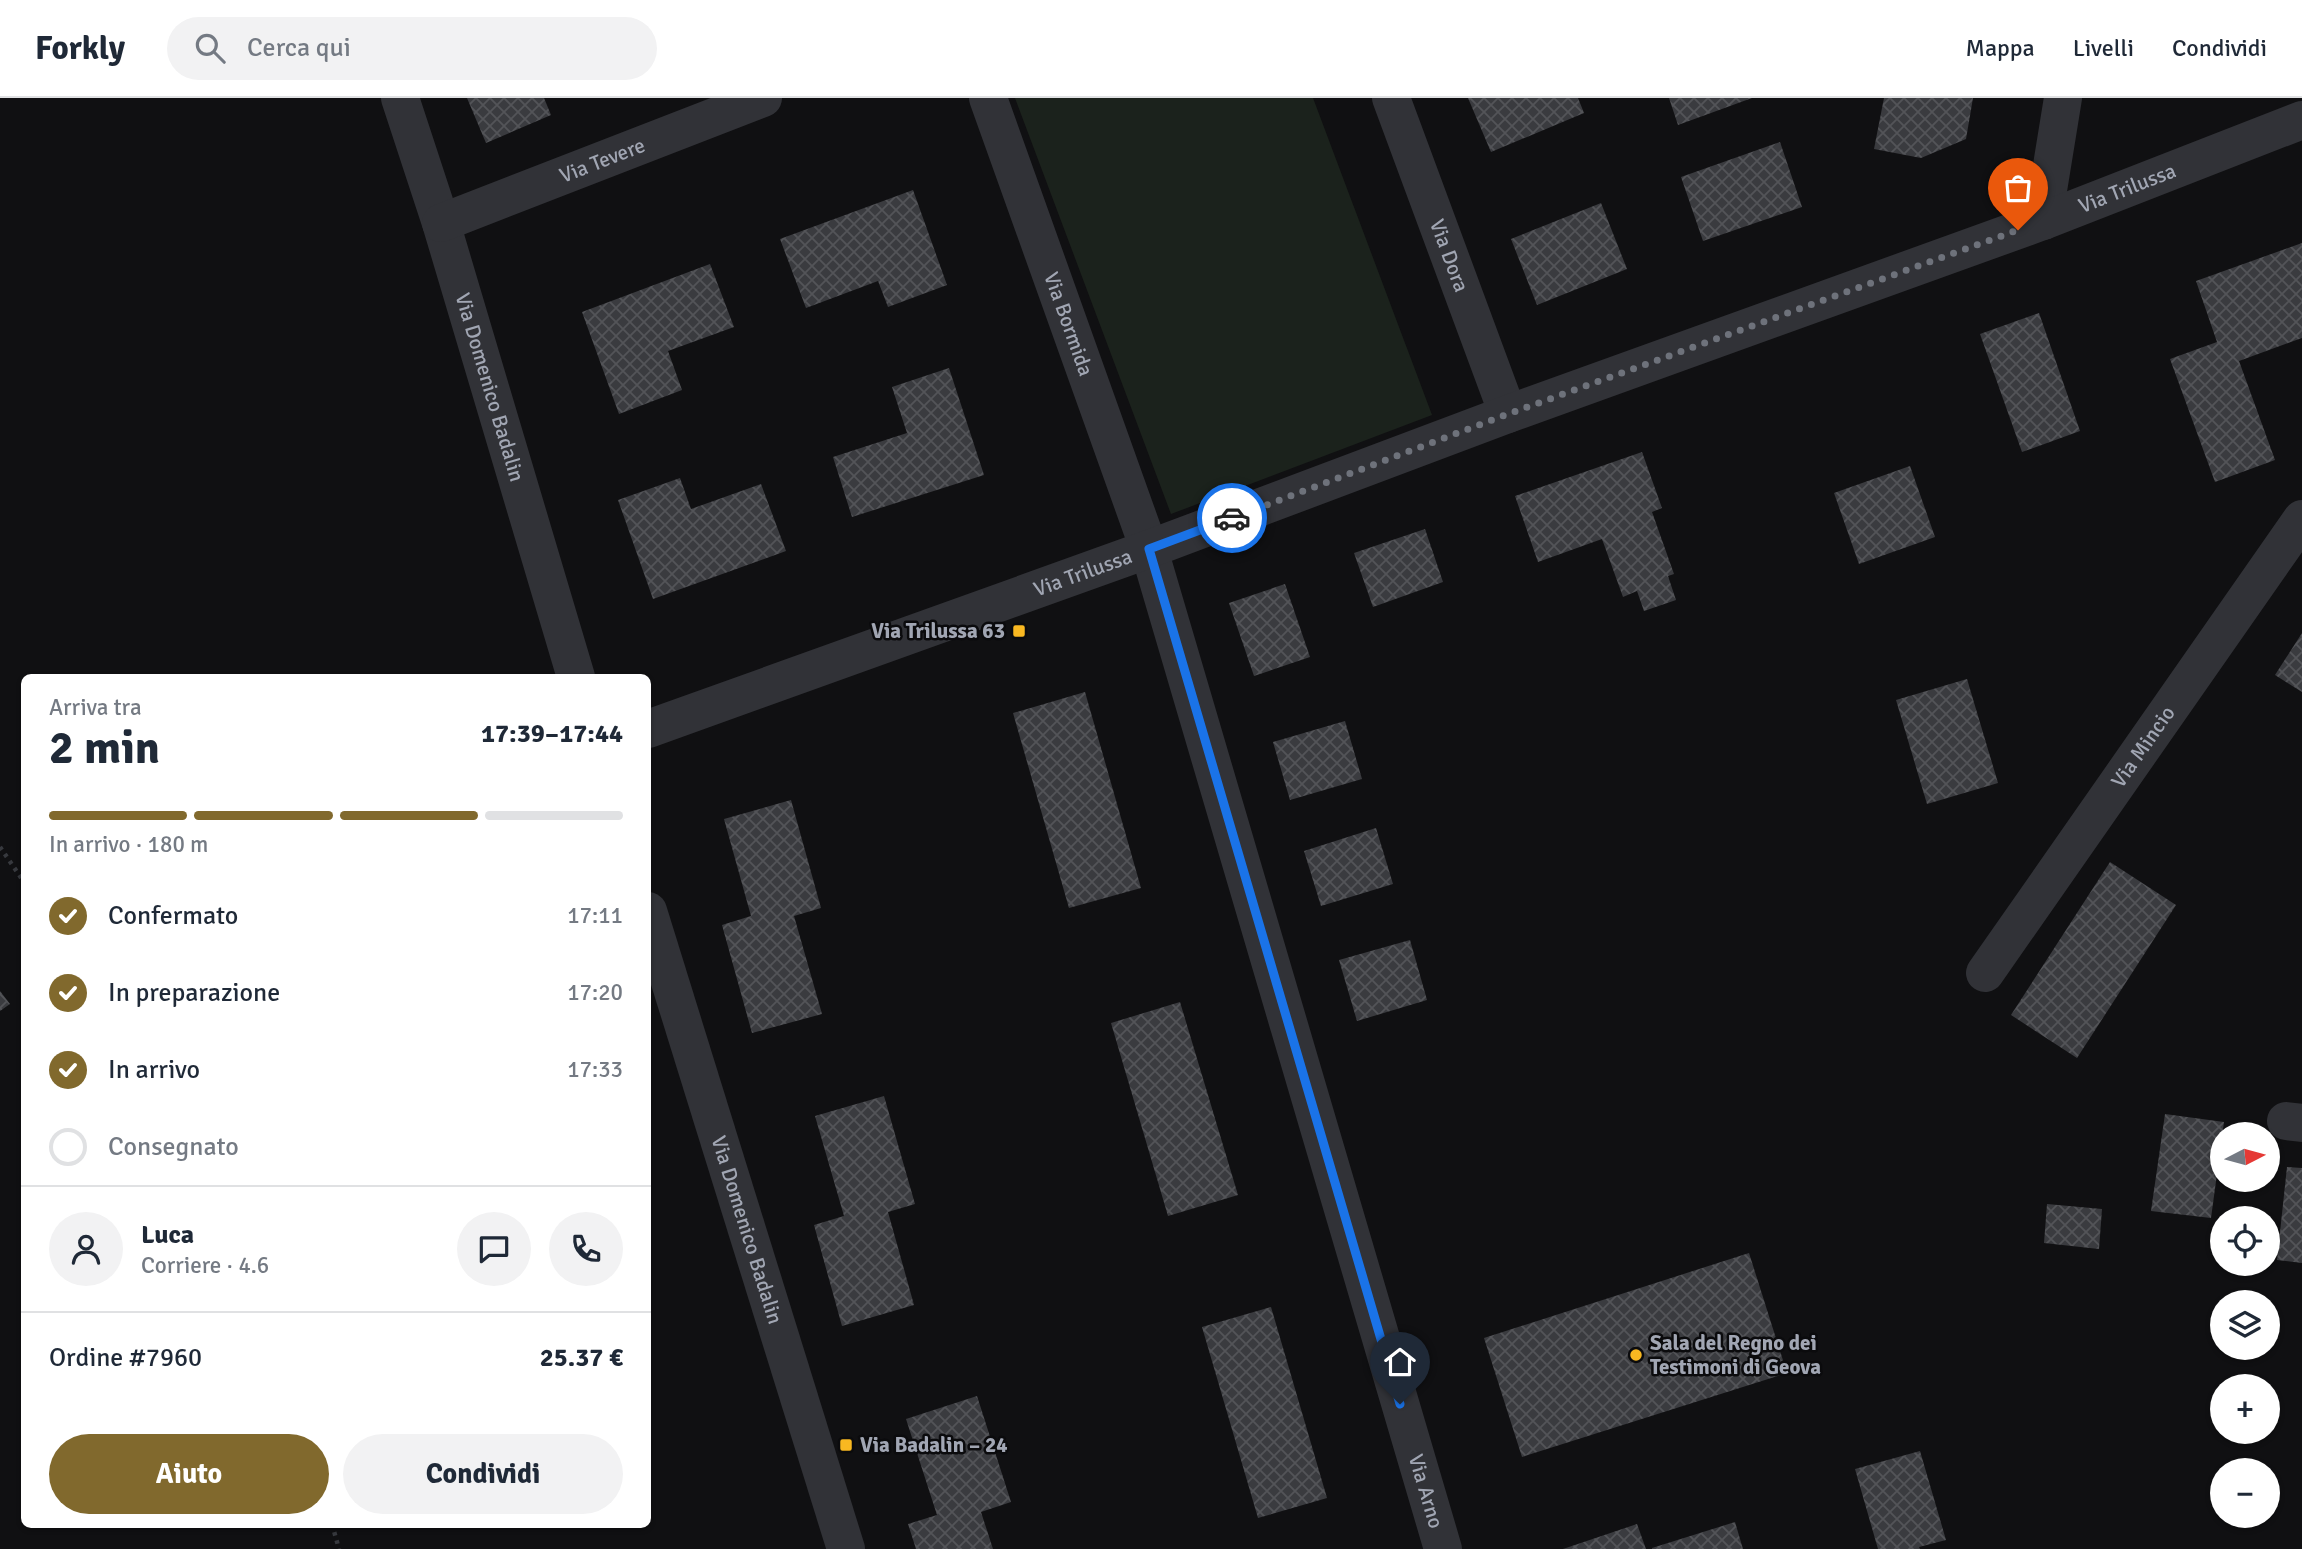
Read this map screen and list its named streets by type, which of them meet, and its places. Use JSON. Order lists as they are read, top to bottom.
{
  "streets": {
    "street": [
      "Via Tevere",
      "Via Trilussa",
      "Via Dora",
      "Via Bormida",
      "Via Domenico Badalin",
      "Via Mincio",
      "Via Arno"
    ]
  },
  "crossings": [
    ["Via Tevere", "Via Domenico Badalin"],
    ["Via Trilussa", "Via Dora"],
    ["Via Trilussa", "Via Bormida"],
    ["Via Trilussa", "Via Arno"],
    ["Via Bormida", "Via Arno"]
  ],
  "places": {
    "transit": ["Via Trilussa 63", "Via Badalin – 24"],
    "other": ["Sala del Regno dei Testimoni di Geova"]
  },
  "north": "right",
  "page": {
    "header": "Forkly",
    "search": "Cerca qui",
    "nav": ["Mappa", "Livelli", "Condividi"],
    "heading": ["2 min", "Arriva tra", "17:39–17:44"],
    "panel": [
      "Luca",
      "Corriere · 4.6",
      "Ordine #7960",
      "25.37 €"
    ],
    "bar": "In arrivo · 180 m",
    "list": [
      ["Confermato", "17:11"],
      ["In preparazione", "17:20"],
      ["In arrivo", "17:33"],
      "Consegnato"
    ],
    "map_buttons": ["+", "−"],
    "buttons": ["Aiuto", "Condividi"]
  }
}
